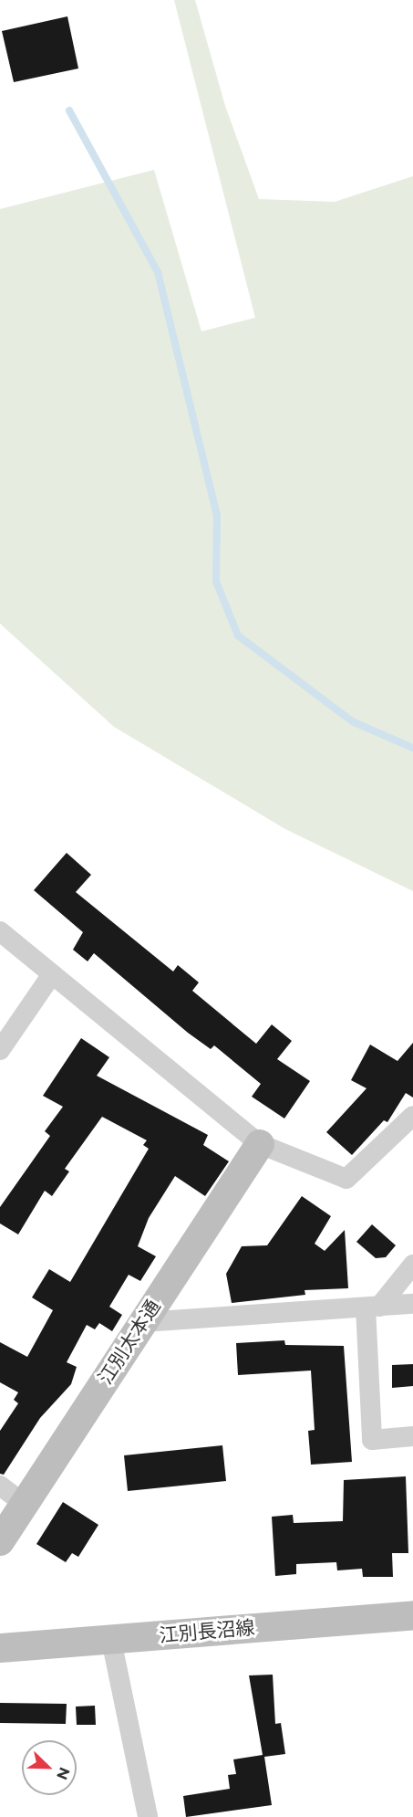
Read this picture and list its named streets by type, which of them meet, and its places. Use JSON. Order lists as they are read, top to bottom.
{
  "streets": {
    "street": ["江別太本通", "江別長沼線"]
  },
  "north": "bottom right"
}
